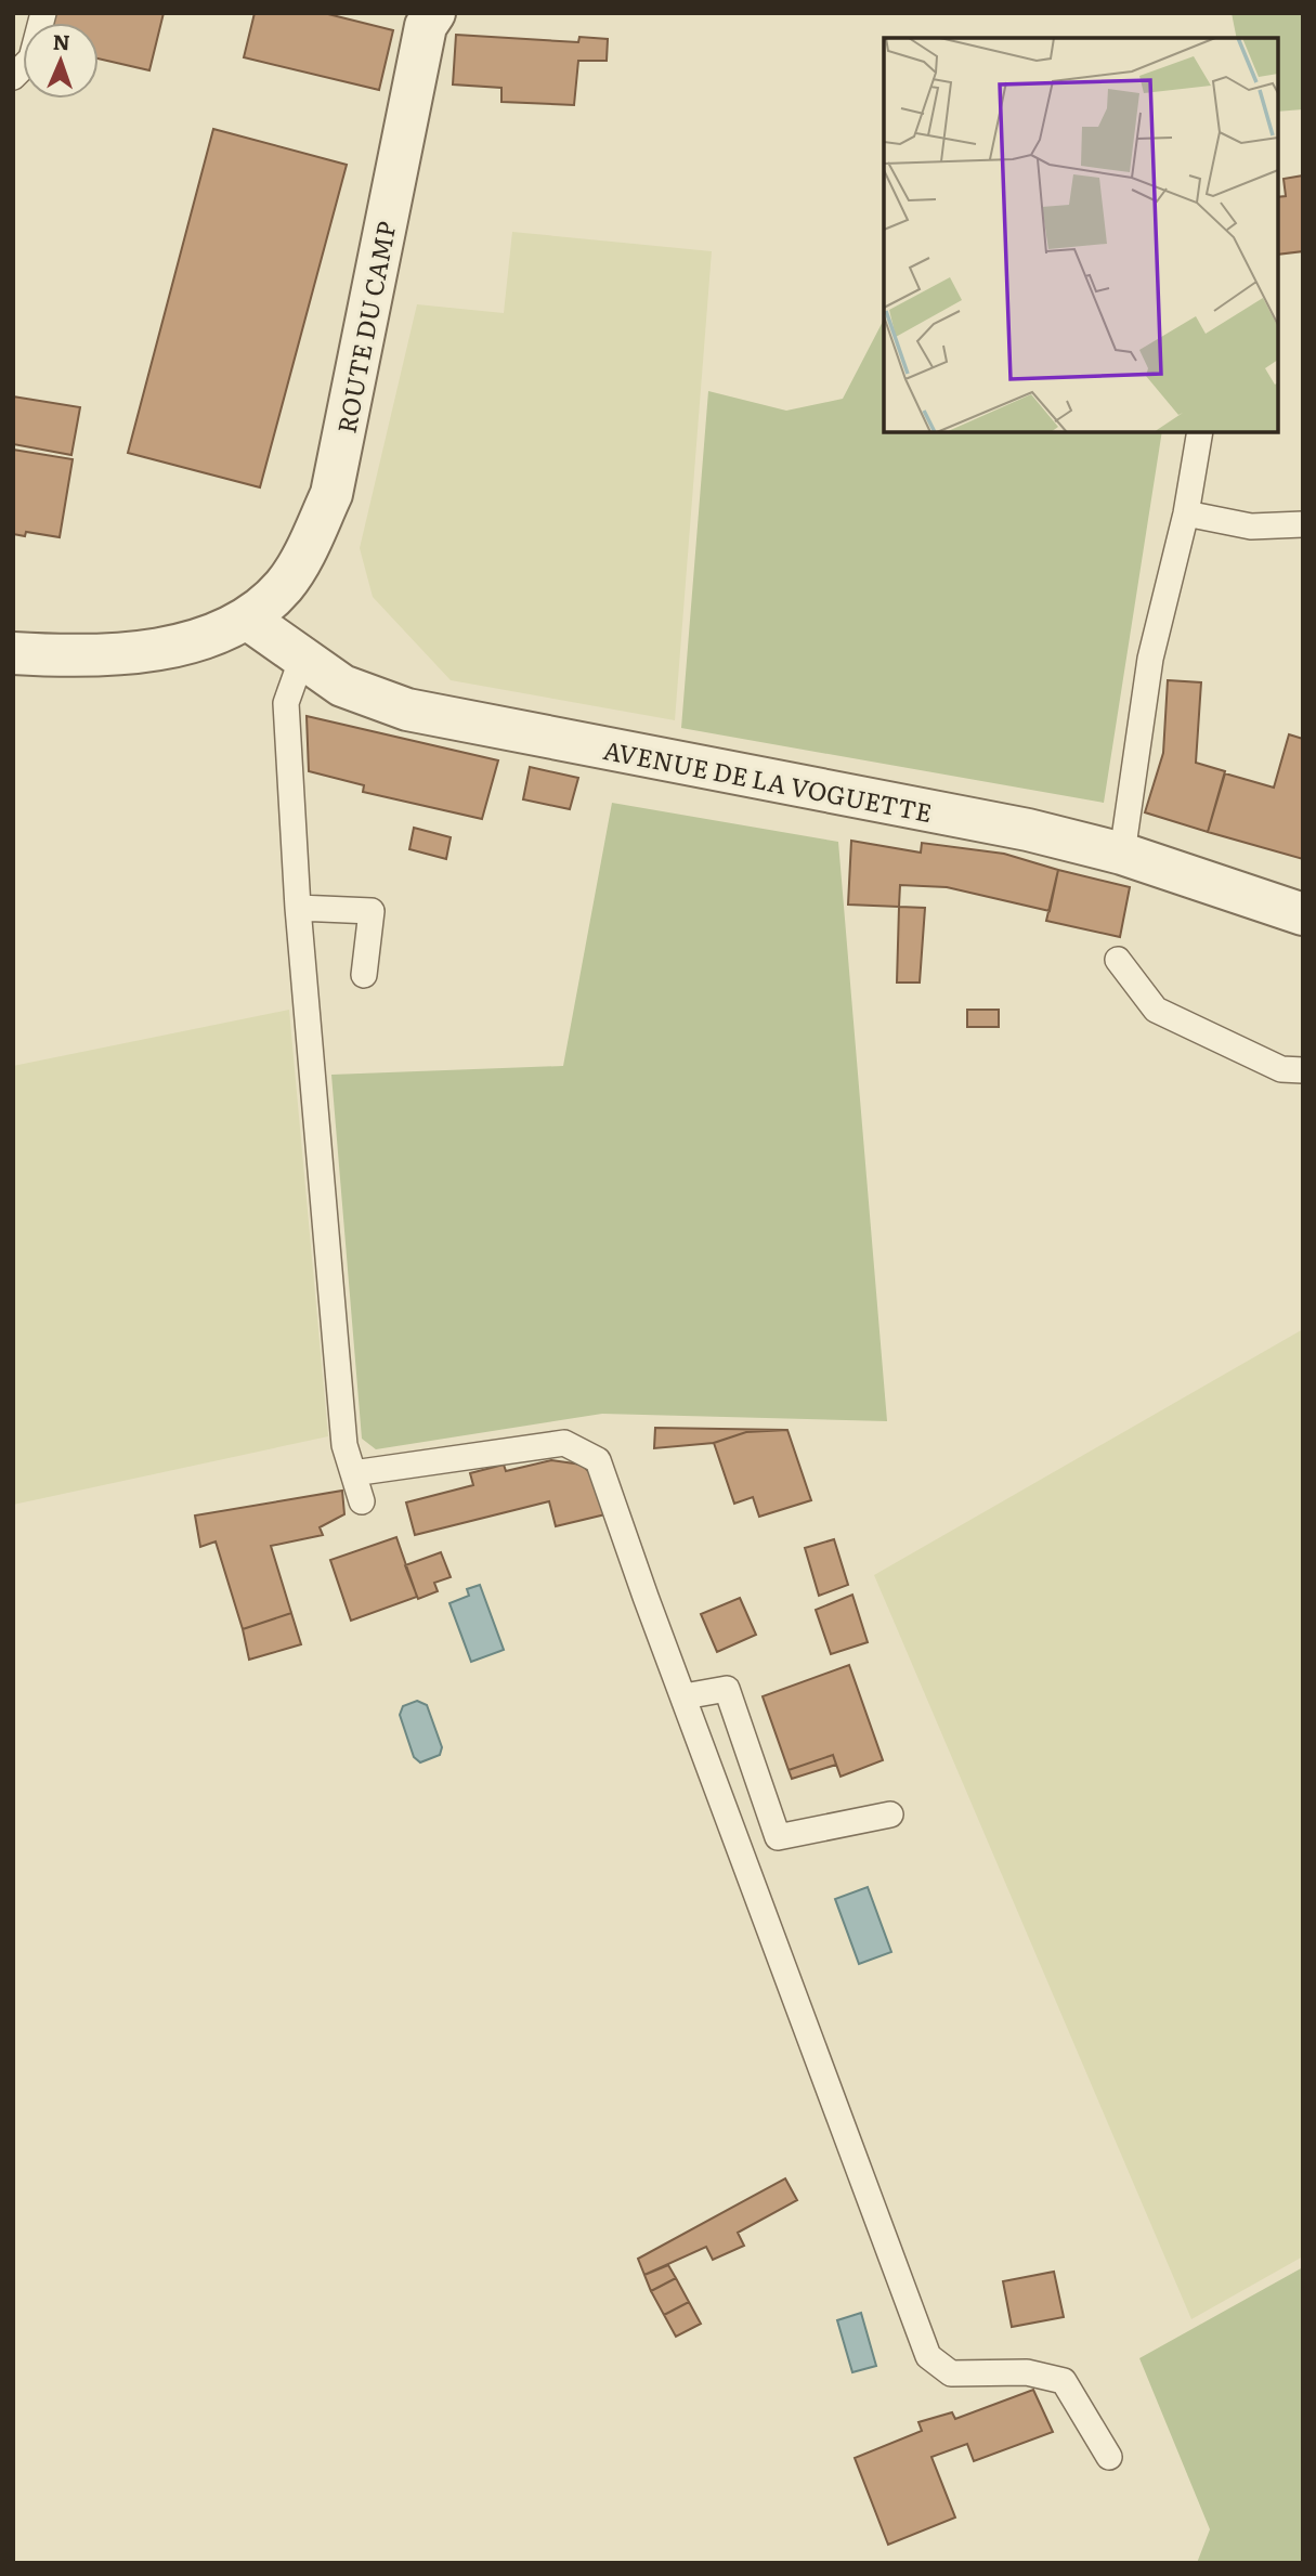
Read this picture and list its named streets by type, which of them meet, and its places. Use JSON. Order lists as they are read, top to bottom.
{
  "streets": {
    "street": ["ROUTE DU CAMP", "AVENUE DE LA VOGUETTE"]
  },
  "crossings": [
    ["ROUTE DU CAMP", "AVENUE DE LA VOGUETTE"]
  ],
  "north": "top"
}
